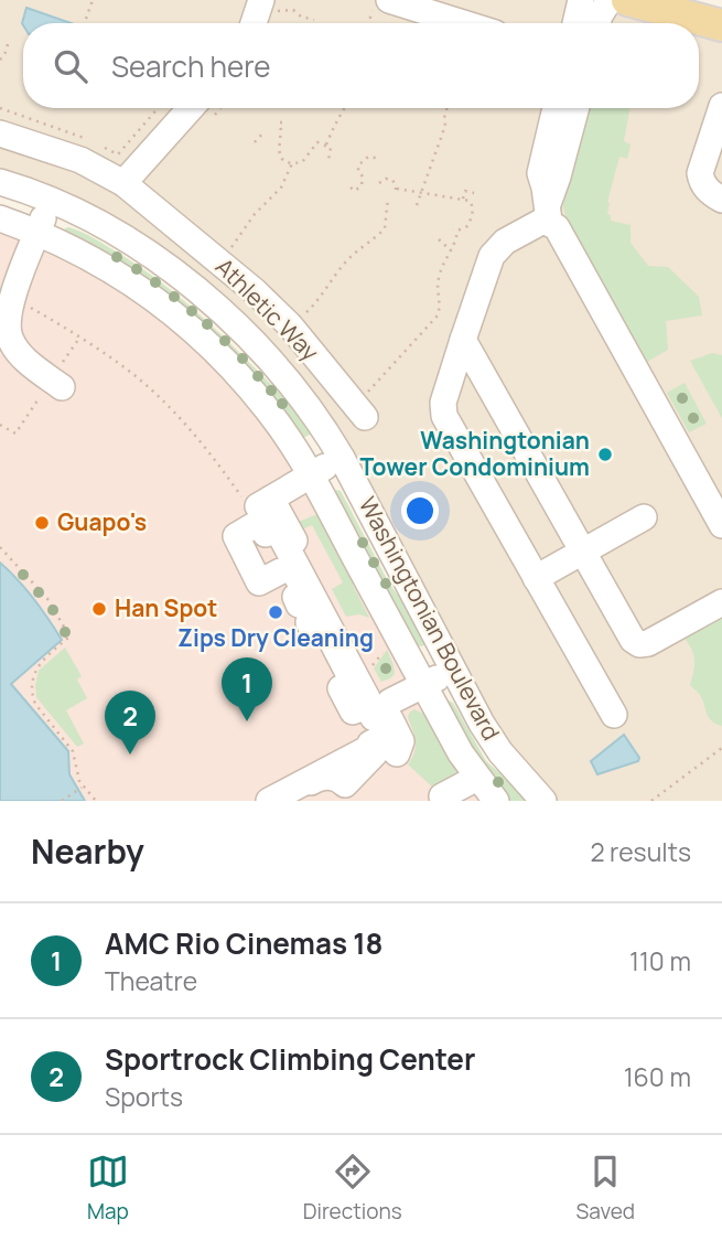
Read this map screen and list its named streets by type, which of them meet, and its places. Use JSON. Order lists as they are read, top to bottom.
{
  "streets": {
    "street": ["Athletic Way", "Washingtonian Boulevard"]
  },
  "places": [
    "Washingtonian Tower Condominium",
    "Guapo's",
    "Han Spot",
    "Zips Dry Cleaning"
  ],
  "page": {
    "search": "Search here",
    "pins": ["1", "2"],
    "heading": ["Nearby", "2 results"],
    "list": [
      {
        "mark": "1",
        "name": "AMC Rio Cinemas 18",
        "note": "Theatre",
        "value": "110 m"
      },
      {
        "mark": "2",
        "name": "Sportrock Climbing Center",
        "note": "Sports",
        "value": "160 m"
      }
    ],
    "nav": ["Map", "Directions", "Saved"]
  }
}
